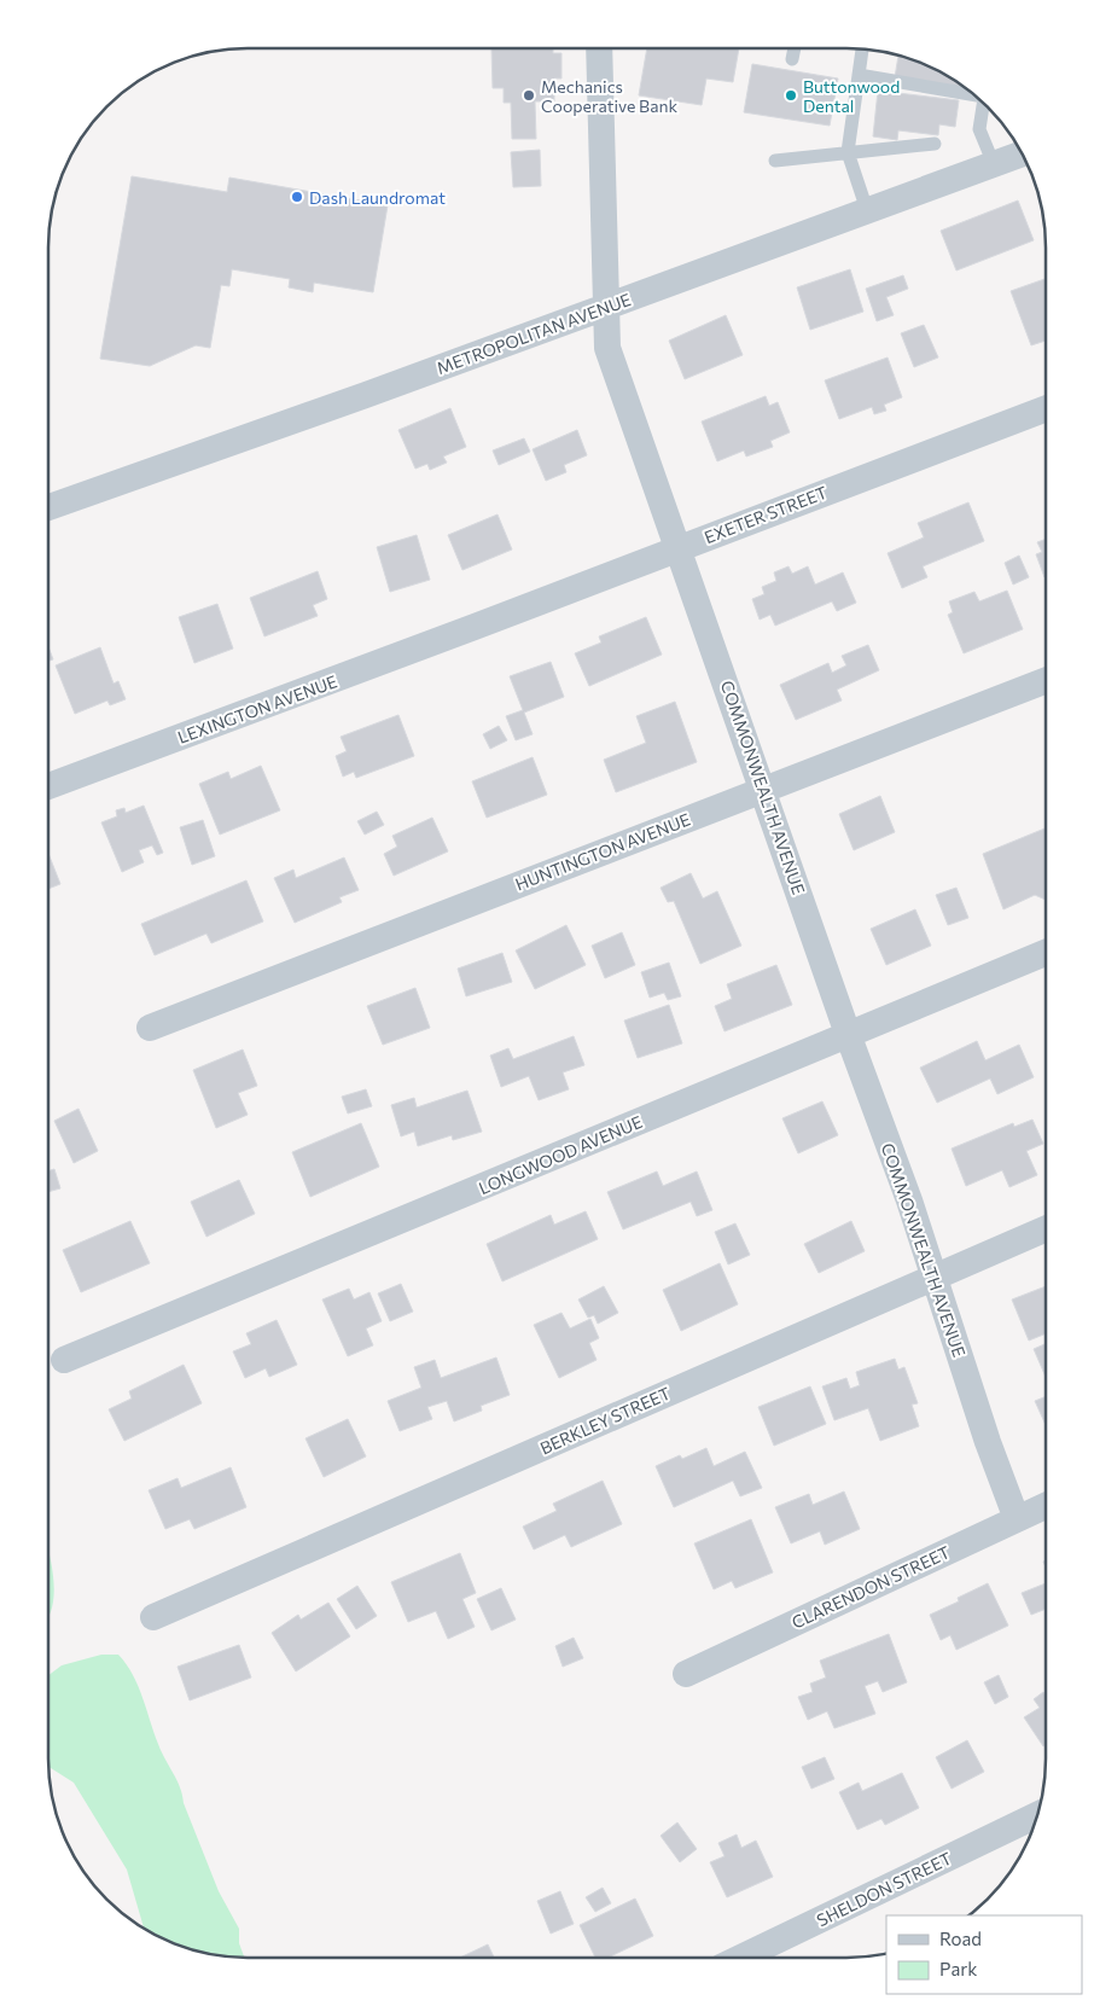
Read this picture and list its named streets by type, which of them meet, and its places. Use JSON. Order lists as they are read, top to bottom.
{
  "streets": {
    "street": [
      "METROPOLITAN AVENUE",
      "EXETER STREET",
      "LEXINGTON AVENUE",
      "COMMONWEALTH AVENUE",
      "HUNTINGTON AVENUE",
      "LONGWOOD AVENUE",
      "BERKLEY STREET",
      "CLARENDON STREET",
      "SHELDON STREET"
    ]
  },
  "crossings": [
    ["METROPOLITAN AVENUE", "COMMONWEALTH AVENUE"],
    ["EXETER STREET", "LEXINGTON AVENUE"],
    ["EXETER STREET", "COMMONWEALTH AVENUE"],
    ["COMMONWEALTH AVENUE", "HUNTINGTON AVENUE"],
    ["COMMONWEALTH AVENUE", "LONGWOOD AVENUE"],
    ["COMMONWEALTH AVENUE", "BERKLEY STREET"],
    ["COMMONWEALTH AVENUE", "CLARENDON STREET"]
  ],
  "places": ["Mechanics Cooperative Bank", "Buttonwood Dental", "Dash Laundromat"],
  "legend": ["Road", "Park"]
}
